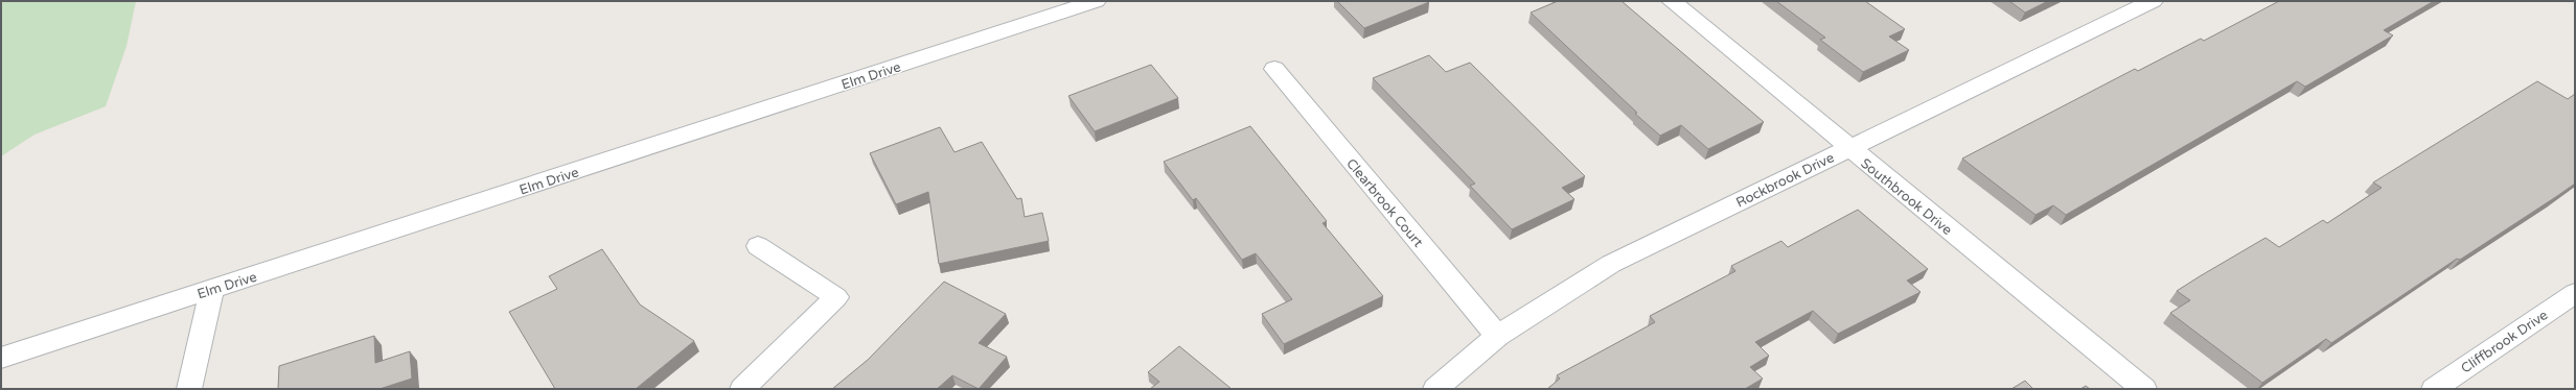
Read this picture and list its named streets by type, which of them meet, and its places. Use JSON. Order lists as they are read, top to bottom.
{
  "streets": {
    "street": [
      "Elm Drive",
      "Rockbrook Drive",
      "Southbrook Drive",
      "Clearbrook Court",
      "Cliffbrook Drive"
    ]
  },
  "crossings": [
    ["Rockbrook Drive", "Southbrook Drive"],
    ["Rockbrook Drive", "Clearbrook Court"]
  ]
}
